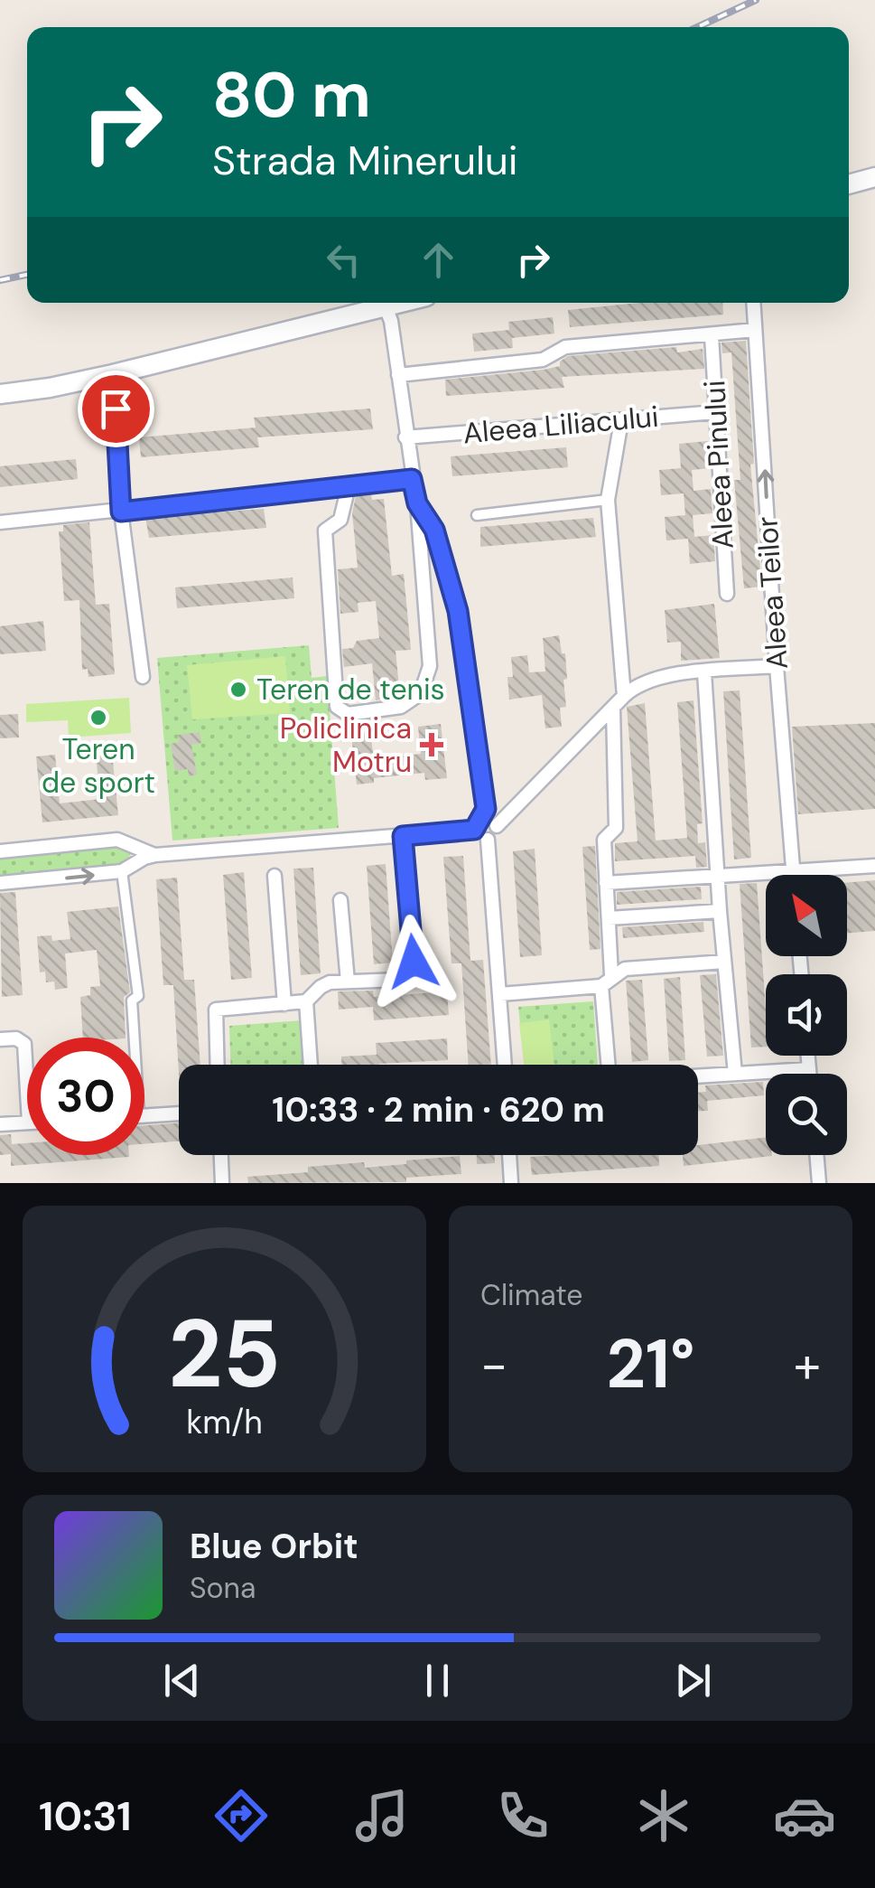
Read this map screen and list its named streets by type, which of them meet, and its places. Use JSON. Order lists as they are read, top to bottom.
{
  "streets": {
    "street": ["Aleea Liliacului", "Aleea Pinului", "Aleea Teilor"]
  },
  "crossings": [
    ["Aleea Liliacului", "Aleea Pinului"]
  ],
  "one_way": ["Aleea Teilor"],
  "places": {
    "other": ["Teren de tenis", "Teren de sport"],
    "health": ["Policlinica Motru"]
  },
  "north": "top left",
  "page": {
    "turn": ["80 m", "Strada Minerului"],
    "limit": "30",
    "trip": "10:33 · 2 min · 620 m",
    "tile": "Climate",
    "heat": ["−", "21°", "+"],
    "song": ["Blue Orbit", "Sona"],
    "tabs": "10:31",
    "gauge": ["25", "km/h"]
  }
}
